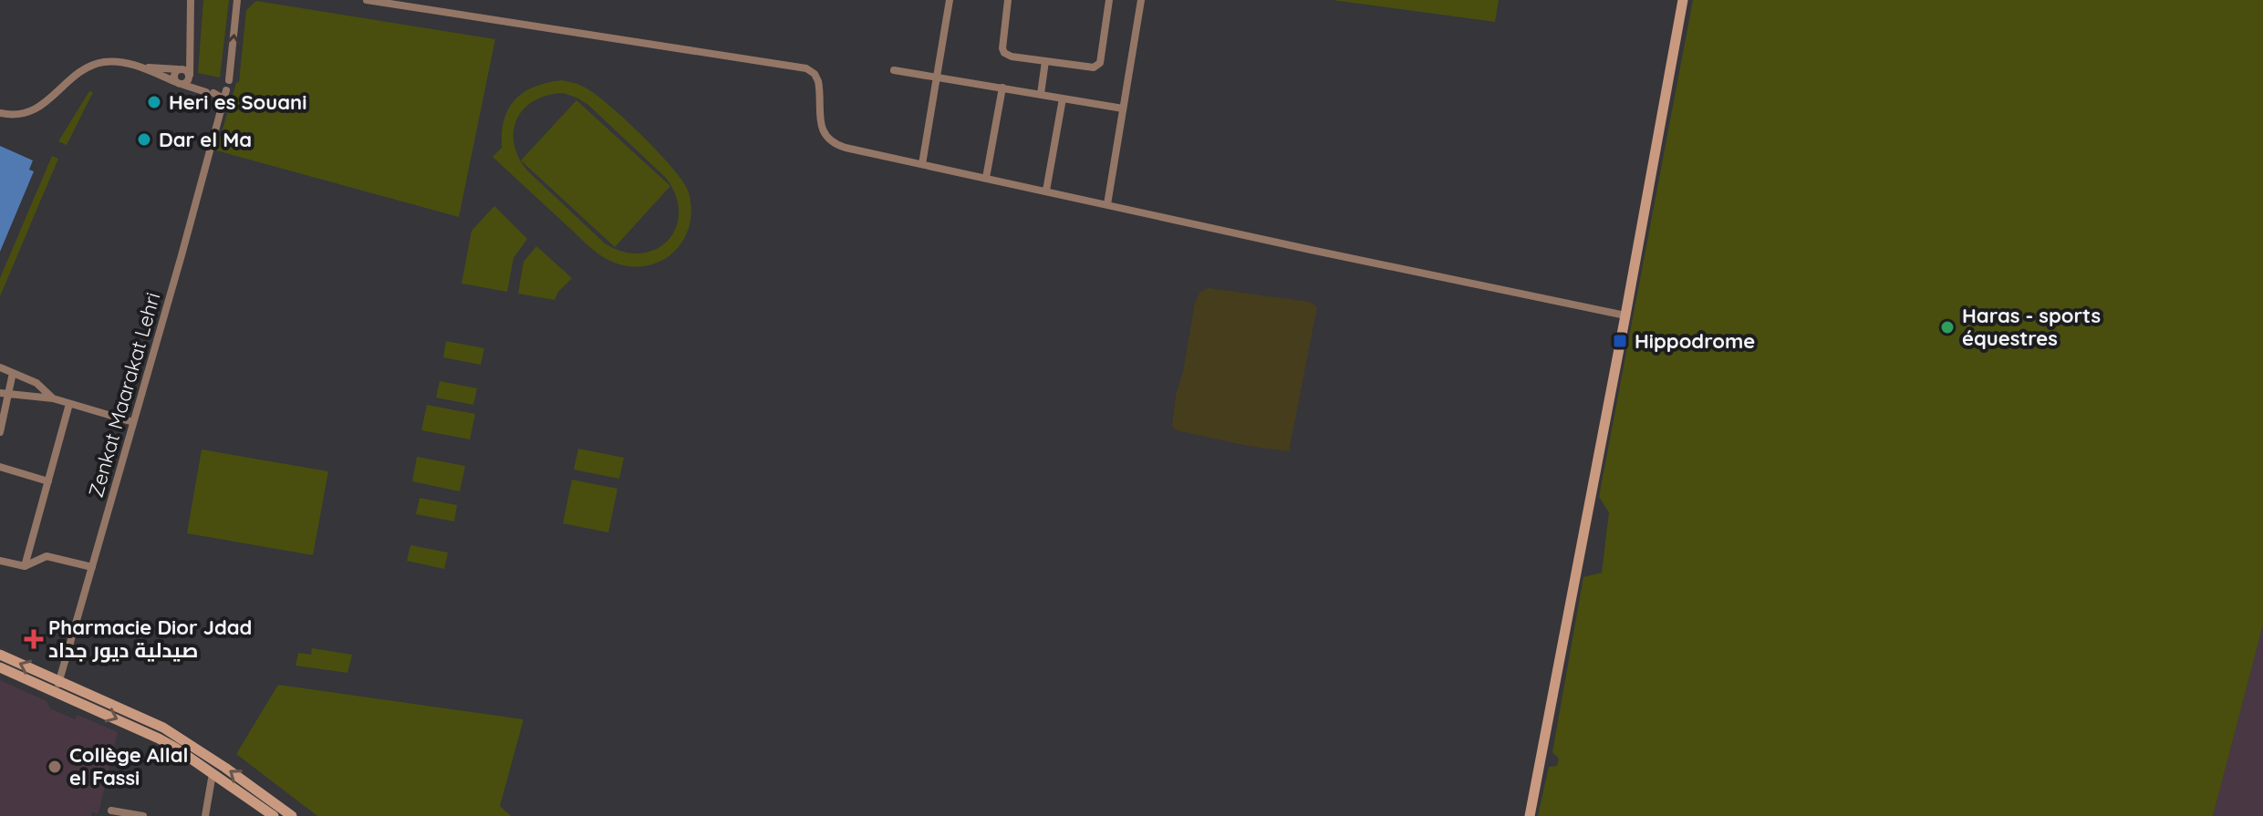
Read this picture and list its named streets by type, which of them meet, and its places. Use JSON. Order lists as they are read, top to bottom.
{
  "streets": {
    "street": ["Zenkat Maarakat Lehri"]
  },
  "places": {
    "other": [
      "Heri es Souani",
      "Dar el Ma",
      "Haras - sports équestres",
      "Collège Allal el Fassi"
    ],
    "transit": ["Hippodrome"],
    "health": ["Pharmacie Dior Jdad صيدلية ديور جداد"]
  }
}
